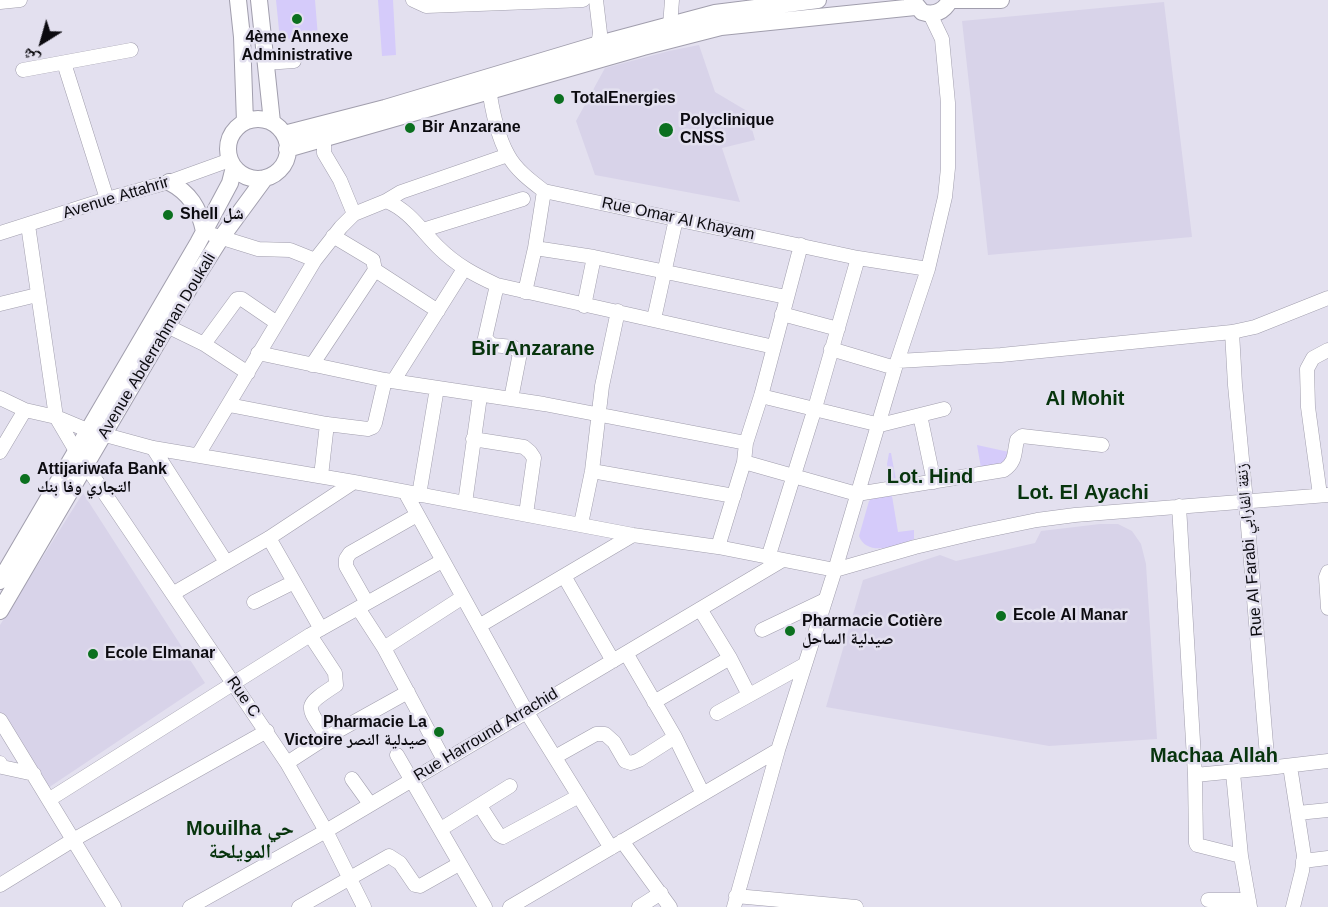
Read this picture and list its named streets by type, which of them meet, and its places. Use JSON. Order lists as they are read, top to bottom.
{
  "streets": {
    "main road": ["Avenue Abderrahman Doukali"],
    "street": [
      "Avenue Attahrir",
      "Rue Omar Al Khayam",
      "Rue Al Farabi زنقة الفارابي",
      "Rue C",
      "Rue Harround Arrachid"
    ]
  },
  "crossings": [
    ["Avenue Attahrir", "Avenue Abderrahman Doukali"],
    ["Avenue Abderrahman Doukali", "Rue C"],
    ["Rue C", "Rue Harround Arrachid"]
  ],
  "districts": [
    "Bir Anzarane",
    "Al Mohit",
    "Lot. Hind",
    "Lot. El Ayachi",
    "Machaa Allah",
    "Mouilha حي المويلحة"
  ],
  "places": [
    "4ème Annexe Administrative",
    "TotalEnergies",
    "Bir Anzarane",
    "Polyclinique CNSS",
    "Shell شل",
    "Attijariwafa Bank التجاري وفا بنك",
    "Ecole Al Manar",
    "Pharmacie Cotière صيدلية الساحل",
    "Ecole Elmanar",
    "Pharmacie La Victoire صيدلية النصر"
  ],
  "north": "bottom left"
}
